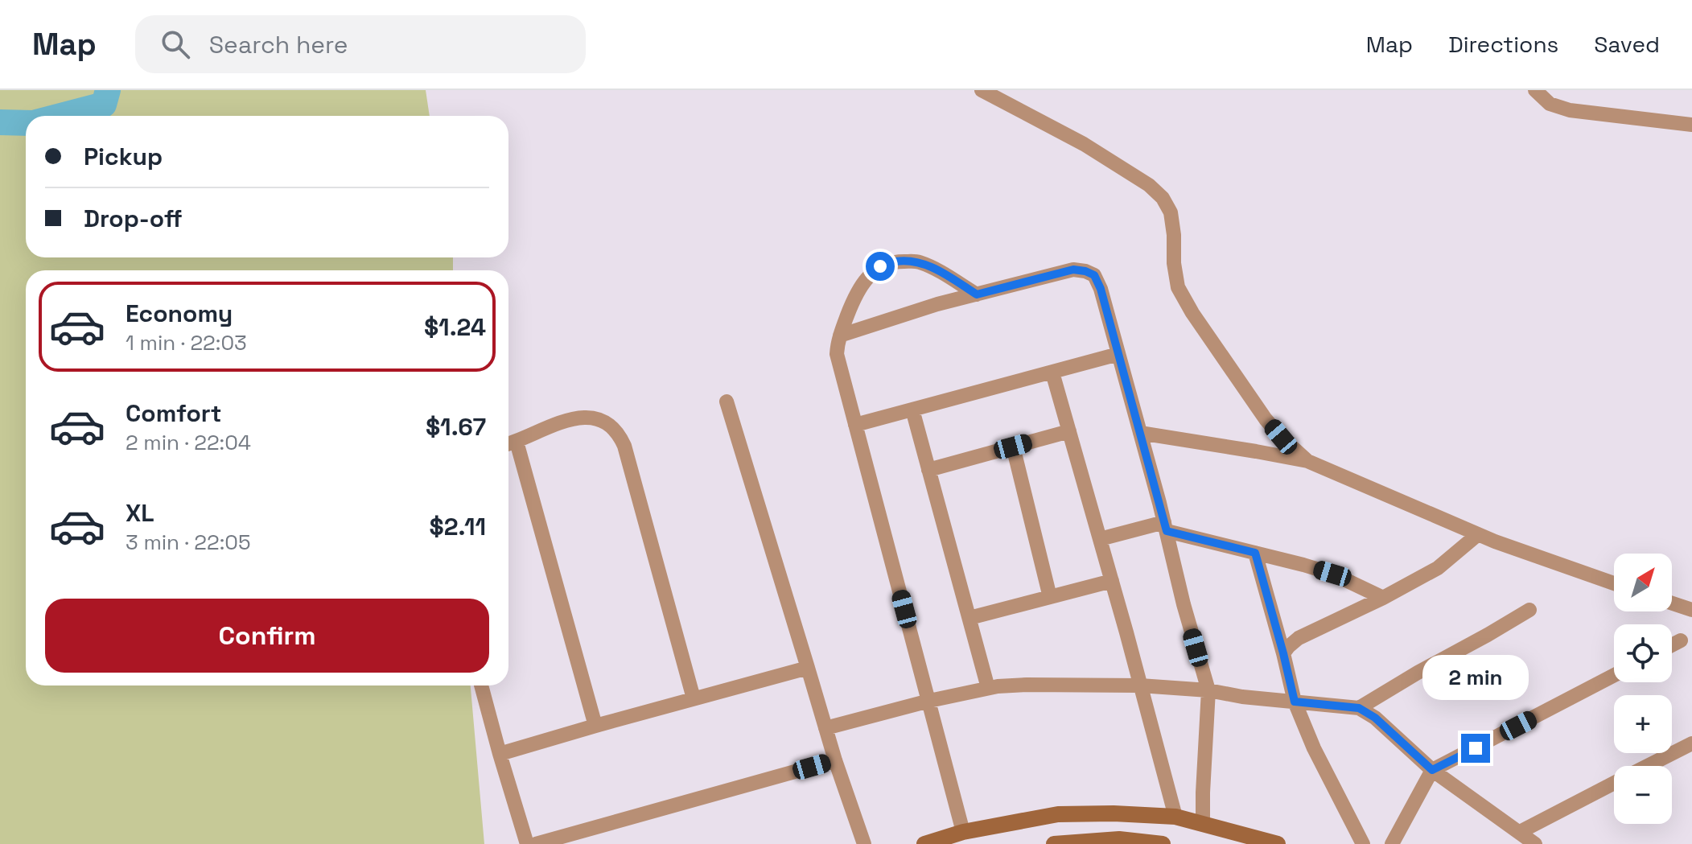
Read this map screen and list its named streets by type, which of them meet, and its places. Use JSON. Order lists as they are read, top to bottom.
{
  "north": "top right",
  "page": {
    "header": "Map",
    "search": "Search here",
    "nav": ["Map", "Directions", "Saved"],
    "banner": ["Pickup", "Drop-off"],
    "list": [
      {
        "name": "Economy",
        "note": "1 min · 22:03",
        "value": "$1.24"
      },
      {
        "name": "Comfort",
        "note": "2 min · 22:04",
        "value": "$1.67"
      },
      {
        "name": "XL",
        "note": "3 min · 22:05",
        "value": "$2.11"
      }
    ],
    "map_buttons": ["+", "−"],
    "buttons": "Confirm",
    "bubble": "2 min"
  }
}
